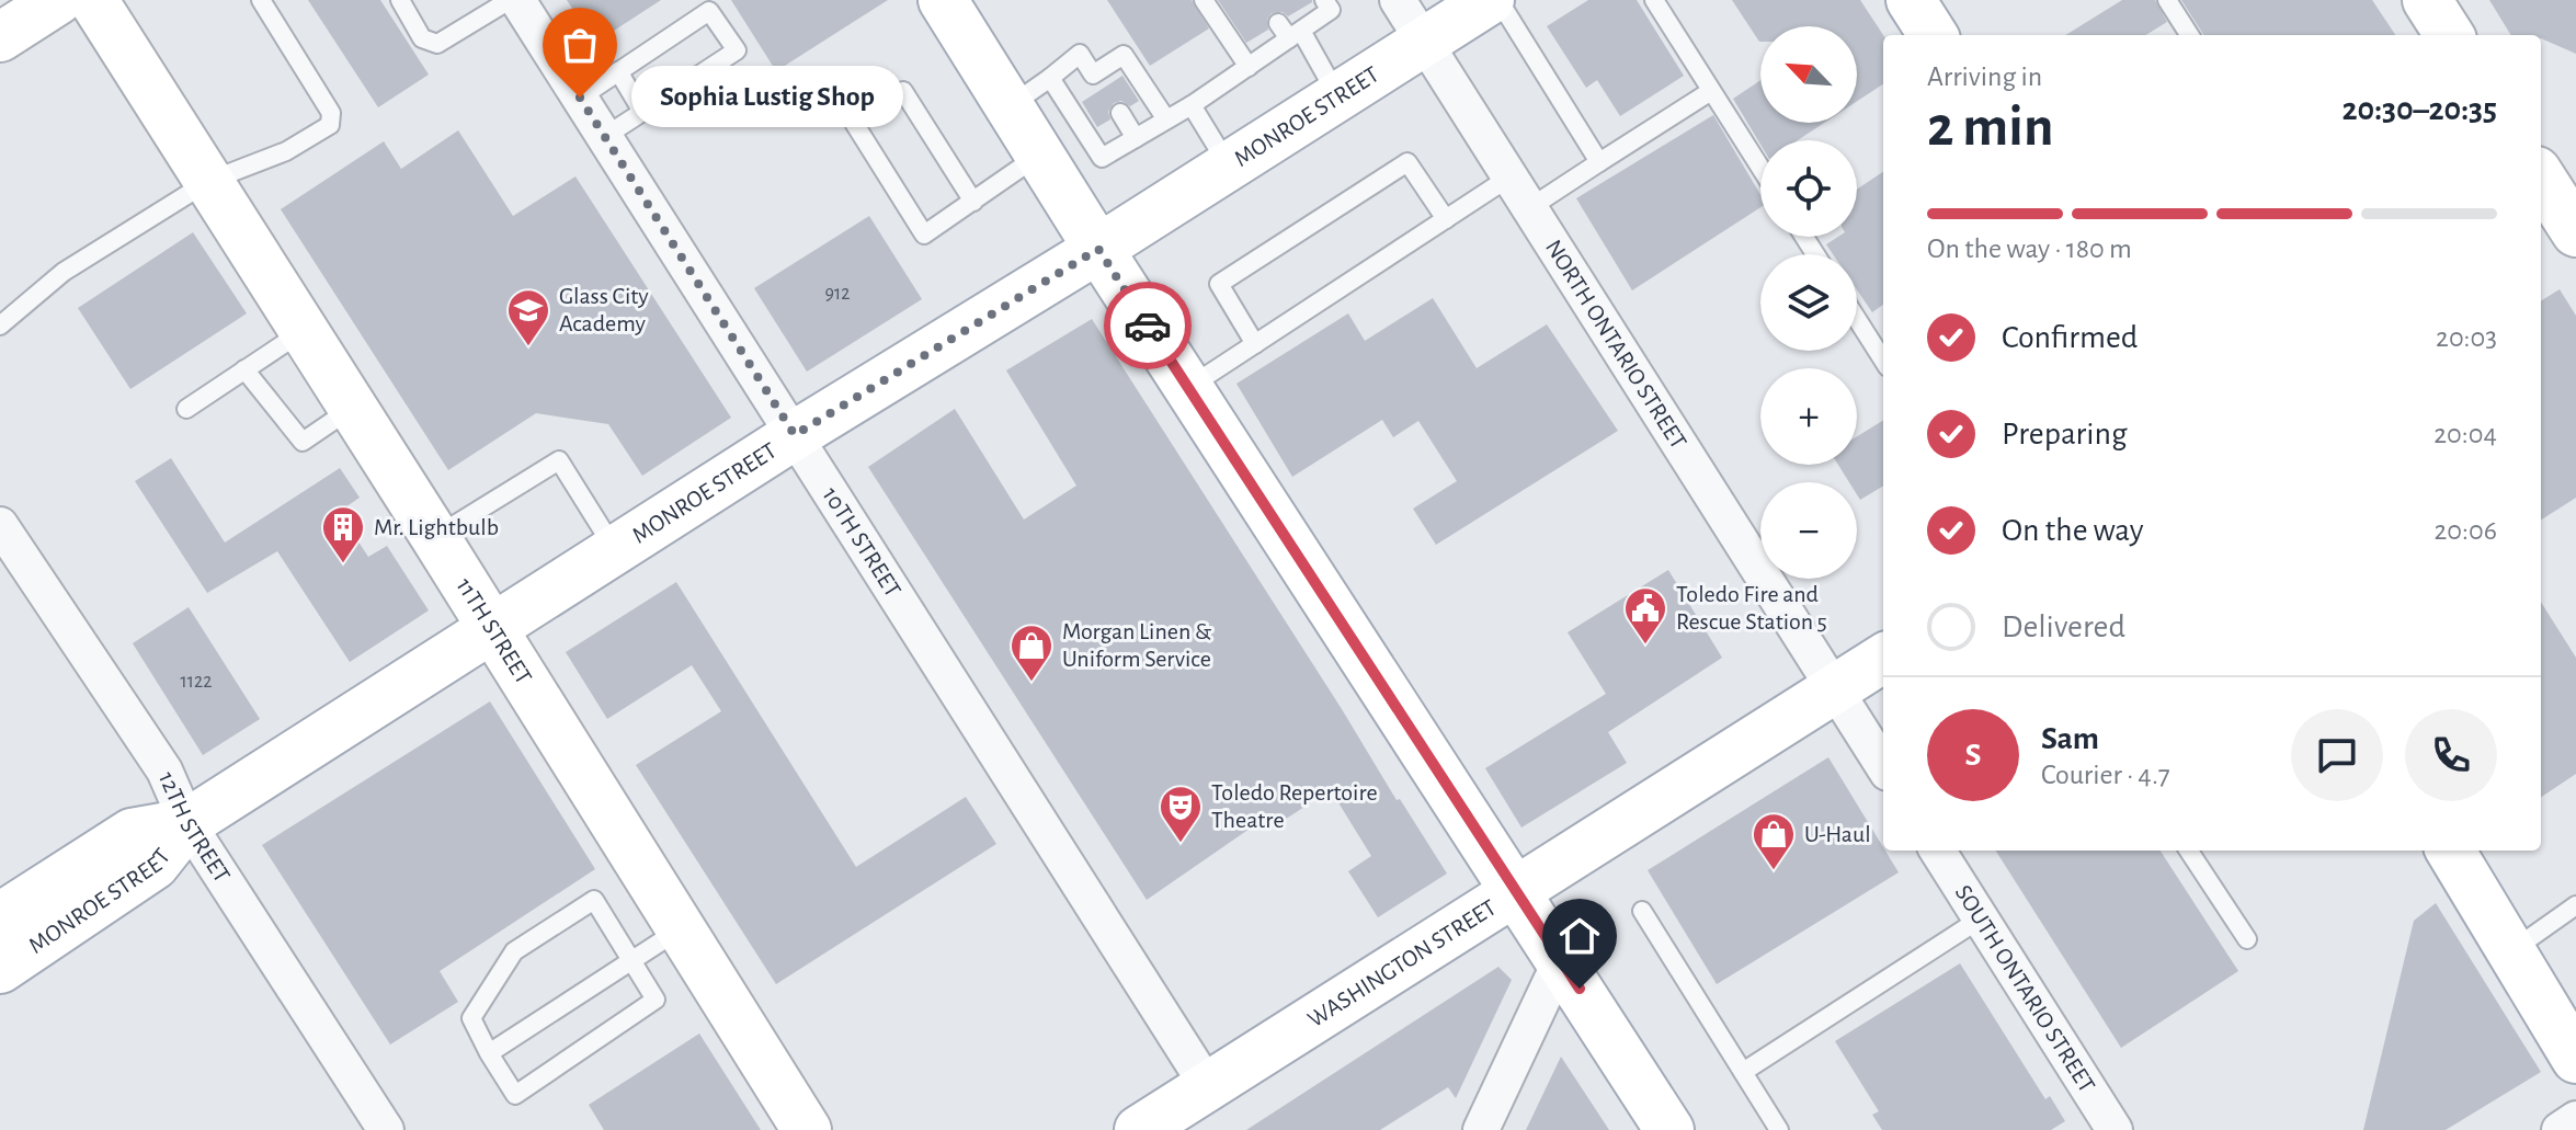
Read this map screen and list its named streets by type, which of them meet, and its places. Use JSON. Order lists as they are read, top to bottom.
{
  "streets": {
    "main road": ["MONROE STREET", "11TH STREET", "WASHINGTON STREET"],
    "street": [
      "NORTH ONTARIO STREET",
      "10TH STREET",
      "12TH STREET",
      "SOUTH ONTARIO STREET"
    ]
  },
  "crossings": [
    ["MONROE STREET", "NORTH ONTARIO STREET"],
    ["MONROE STREET", "10TH STREET"],
    ["MONROE STREET", "11TH STREET"],
    ["MONROE STREET", "12TH STREET"],
    ["NORTH ONTARIO STREET", "WASHINGTON STREET"],
    ["10TH STREET", "WASHINGTON STREET"]
  ],
  "places": {
    "other": ["Sophia Lustig Shop"],
    "school or university": ["Glass City Academy"],
    "building": ["Mr. Lightbulb"],
    "public building": ["Toledo Fire and Rescue Station 5"],
    "shop": ["Morgan Linen & Uniform Service", "U-Haul"],
    "theatre": ["Toledo Repertoire Theatre"]
  },
  "house_numbers": ["912", "1122"],
  "north": "top left",
  "page": {
    "map_buttons": ["+", "−"],
    "heading": ["2 min", "Arriving in", "20:30–20:35"],
    "panel": ["Sam", "Courier · 4.7"],
    "bubble": "Sophia Lustig Shop",
    "bar": "On the way · 180 m",
    "list": [
      ["Confirmed", "20:03"],
      ["Preparing", "20:04"],
      ["On the way", "20:06"],
      "Delivered"
    ],
    "round": "S"
  }
}
